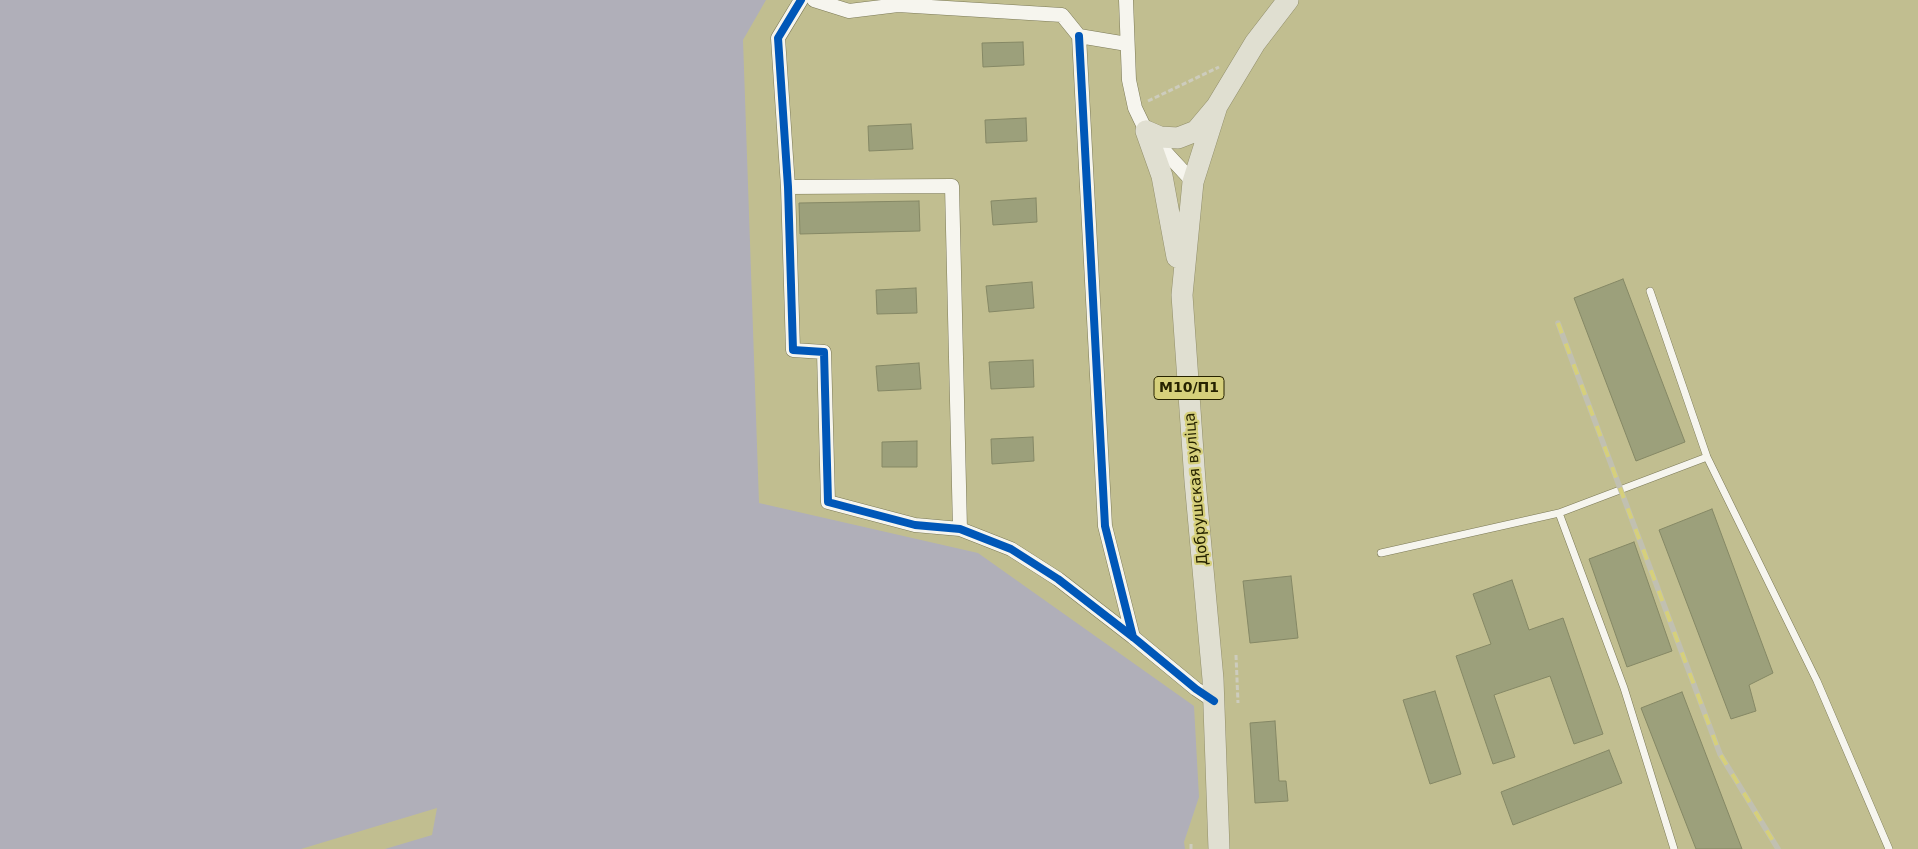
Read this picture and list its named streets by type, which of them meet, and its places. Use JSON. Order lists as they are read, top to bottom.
{
  "streets": {
    "main road": ["М10/П1", "Добрушская вуліца"]
  },
  "crossings": [
    ["М10/П1", "Добрушская вуліца"]
  ]
}
